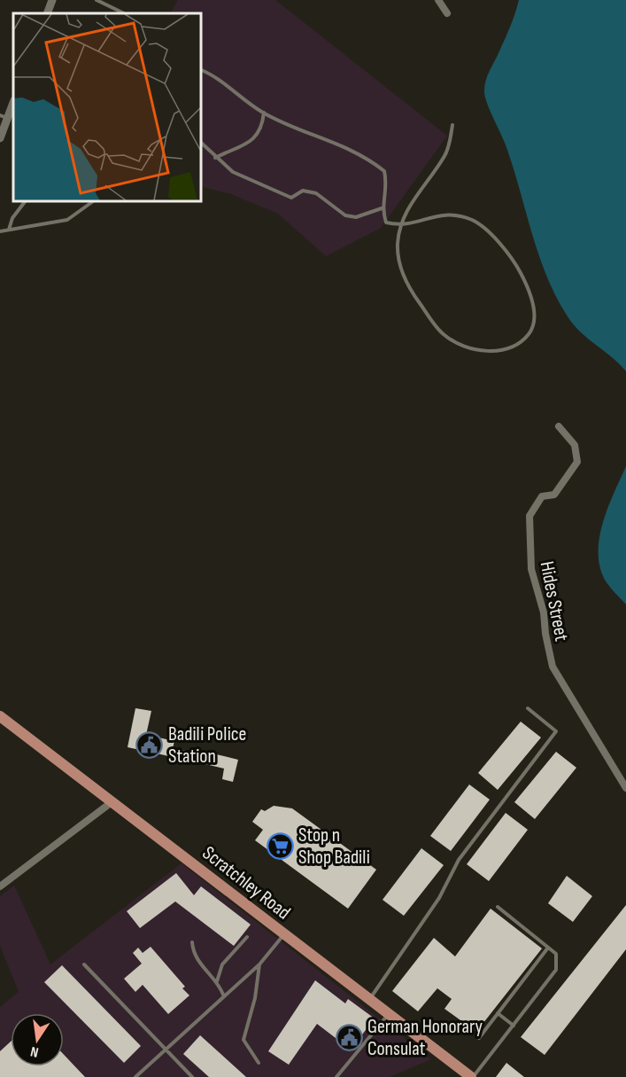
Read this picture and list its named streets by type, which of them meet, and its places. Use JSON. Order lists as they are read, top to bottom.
{
  "streets": {
    "main road": ["Scratchley Road"],
    "street": ["Hides Street"]
  },
  "places": {
    "public building": ["Badili Police Station", "German Honorary Consulat"],
    "supermarket": ["Stop n Shop Badili"]
  },
  "north": "bottom"
}
